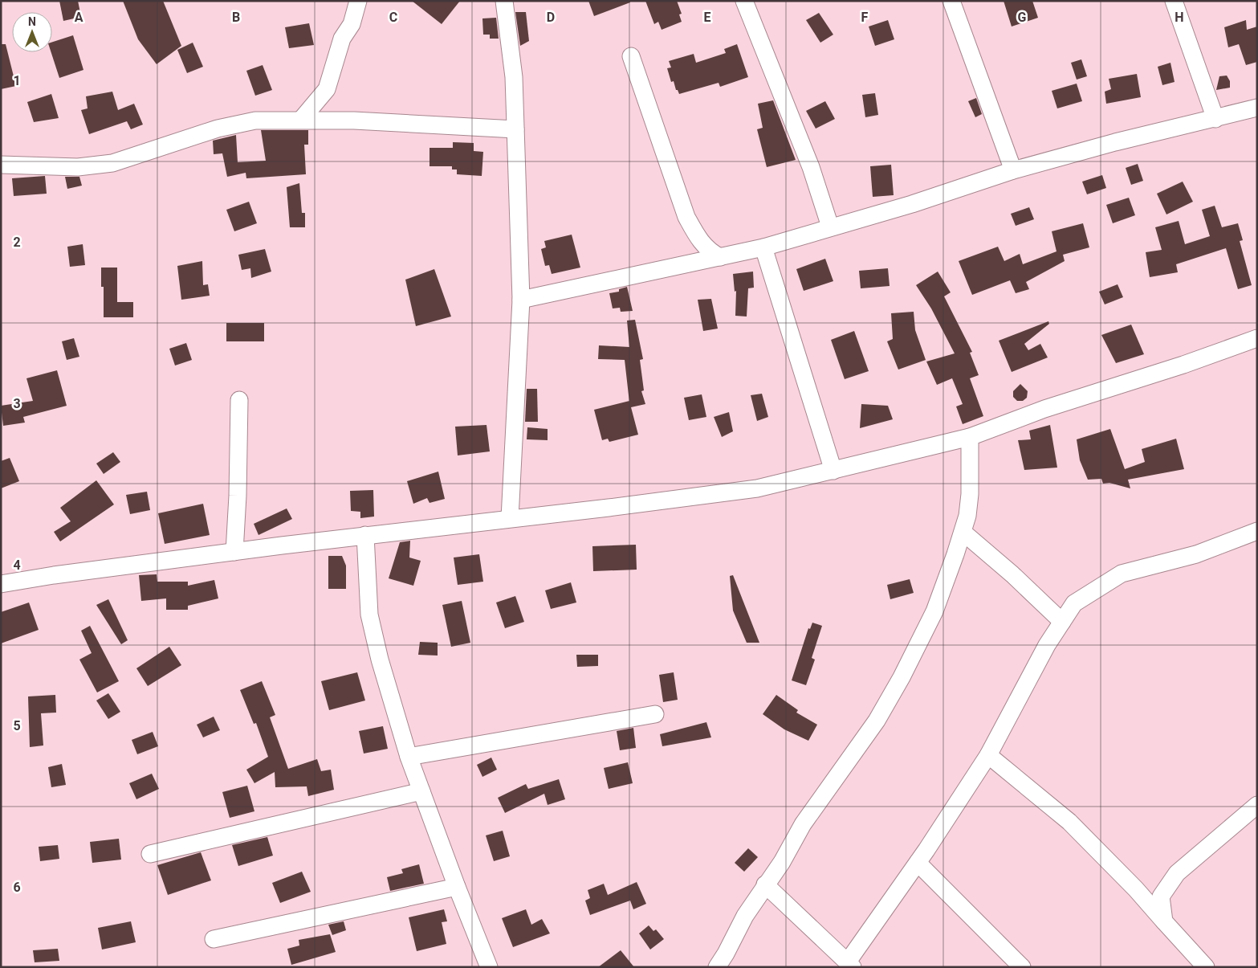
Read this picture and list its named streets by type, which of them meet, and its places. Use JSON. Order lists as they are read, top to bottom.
{
  "north": "top",
  "grid": {
    "columns": [
      "A",
      "B",
      "C",
      "D",
      "E",
      "F",
      "G",
      "H"
    ],
    "rows": [
      "1",
      "2",
      "3",
      "4",
      "5",
      "6"
    ]
  }
}
